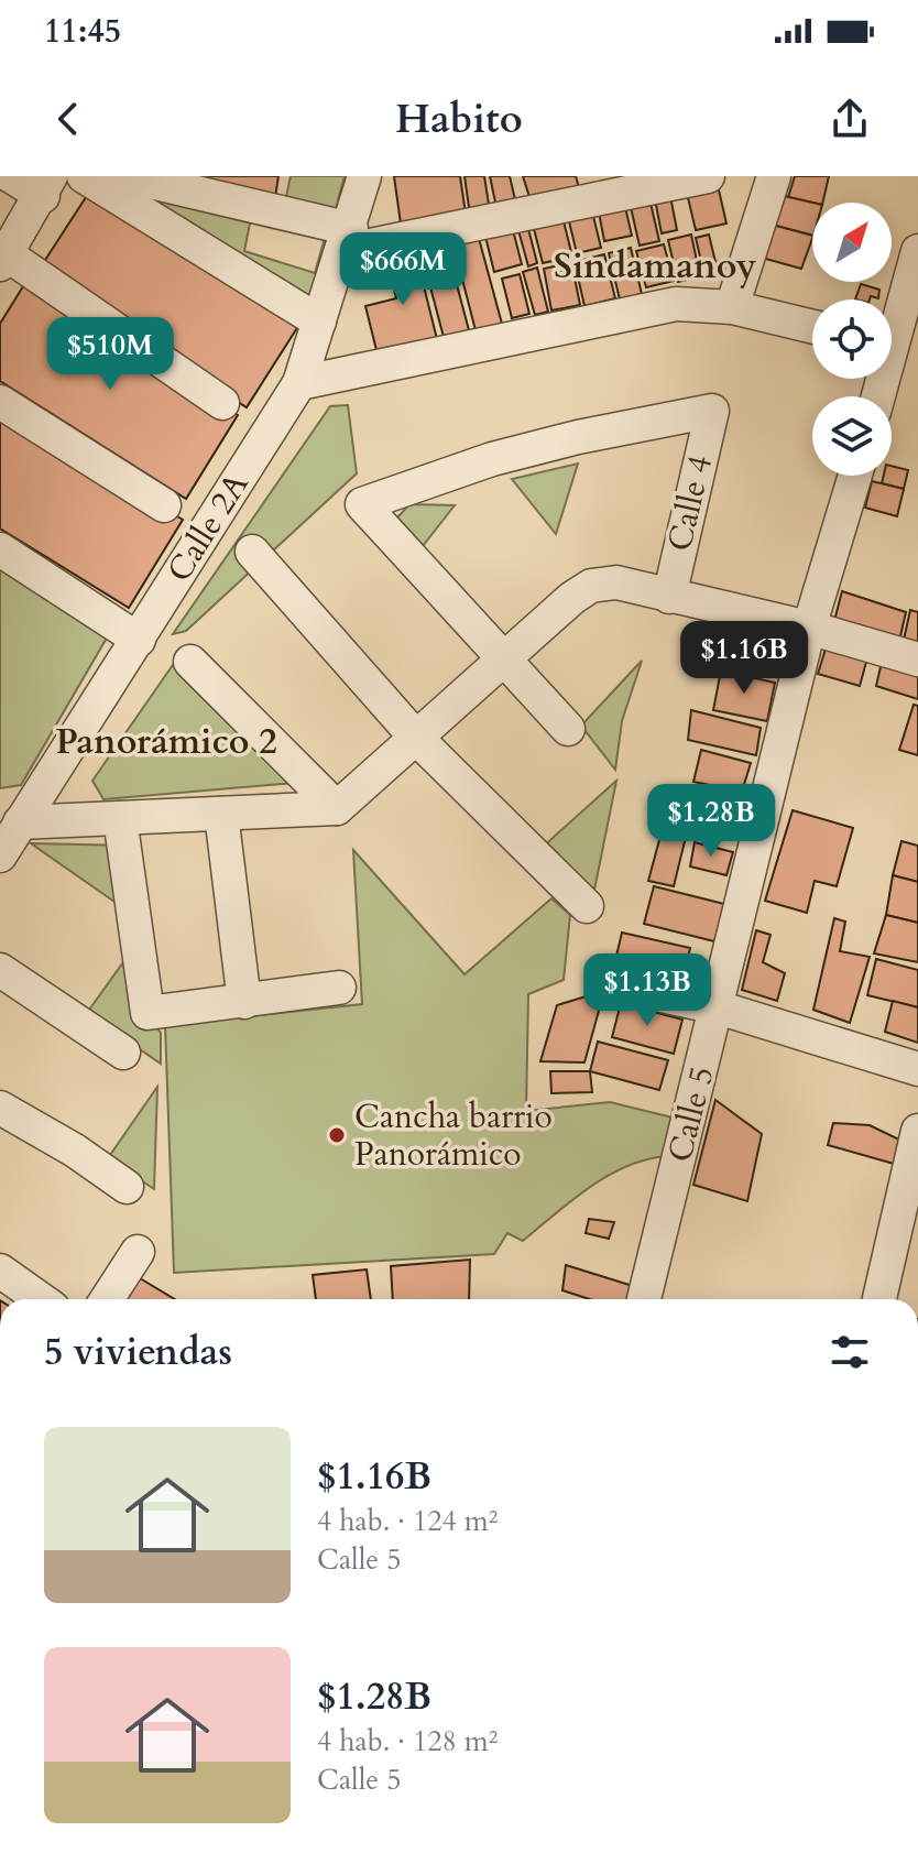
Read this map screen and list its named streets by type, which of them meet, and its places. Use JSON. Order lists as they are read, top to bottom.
{
  "streets": {
    "street": ["Calle 4", "Calle 2A", "Calle 5"]
  },
  "districts": ["Sindamanoy", "Panorámico 2"],
  "places": ["Cancha barrio Panorámico"],
  "north": "top right",
  "page": {
    "status": "11:45",
    "header": "Habito",
    "price": [
      "$666M",
      "$510M",
      "$1.16B",
      "$1.28B",
      "$1.13B"
    ],
    "heading": "5 viviendas",
    "list": [
      {
        "name": "$1.16B",
        "note": "4 hab. · 124 m² · Calle 5"
      },
      {
        "name": "$1.28B",
        "note": "4 hab. · 128 m² · Calle 5"
      }
    ]
  }
}
